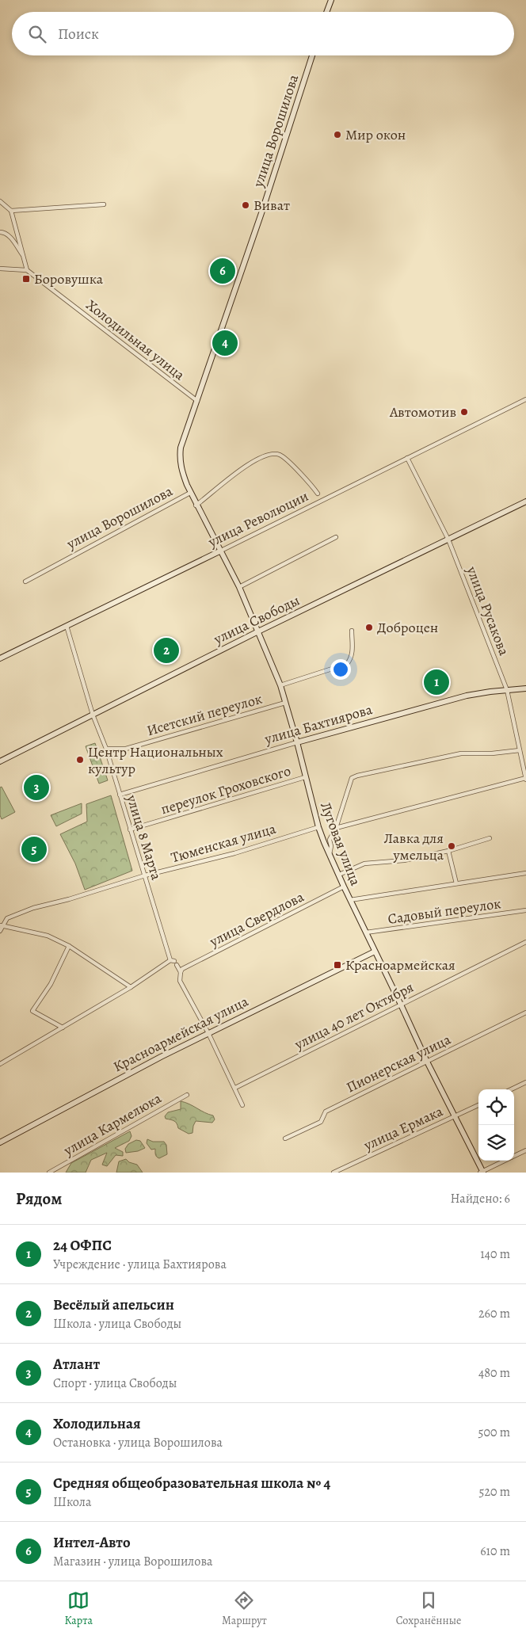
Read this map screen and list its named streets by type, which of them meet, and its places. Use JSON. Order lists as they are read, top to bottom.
{
  "streets": {
    "main road": [
      "улица Ворошилова",
      "улица Революции",
      "улица Свободы",
      "улица Бахтиярова",
      "Луговая улица",
      "Красноармейская улица"
    ],
    "street": [
      "Холодильная улица",
      "улица Русакова",
      "Исетский переулок",
      "переулок Гроховского",
      "улица 8 Марта",
      "Тюменская улица",
      "Садовый переулок",
      "улица Свердлова",
      "улица 40 лет Октября",
      "Пионерская улица",
      "улица Кармелюка",
      "улица Ермака"
    ]
  },
  "crossings": [
    ["улица Ворошилова", "Холодильная улица"],
    ["улица Ворошилова", "Луговая улица"],
    ["улица Революции", "улица Русакова"],
    ["улица Революции", "улица 8 Марта"],
    ["улица Революции", "Луговая улица"],
    ["улица Русакова", "улица Свободы"],
    ["улица Русакова", "улица Бахтиярова"],
    ["улица Свободы", "улица 8 Марта"],
    ["улица Свободы", "Луговая улица"],
    ["Исетский переулок", "улица 8 Марта"],
    ["Исетский переулок", "Луговая улица"],
    ["улица Бахтиярова", "улица 8 Марта"],
    ["улица Бахтиярова", "Луговая улица"],
    ["переулок Гроховского", "улица 8 Марта"],
    ["переулок Гроховского", "Луговая улица"],
    ["улица 8 Марта", "Тюменская улица"],
    ["улица 8 Марта", "улица Свердлова"],
    ["улица 8 Марта", "улица 40 лет Октября"],
    ["улица 8 Марта", "Красноармейская улица"],
    ["Тюменская улица", "Луговая улица"],
    ["Луговая улица", "Садовый переулок"],
    ["Луговая улица", "улица Свердлова"],
    ["Луговая улица", "улица 40 лет Октября"],
    ["Луговая улица", "Красноармейская улица"],
    ["Луговая улица", "Пионерская улица"],
    ["Луговая улица", "улица Ермака"]
  ],
  "places": {
    "other": [
      "Мир окон",
      "Виват",
      "Автомотив",
      "Доброцен",
      "Центр Национальных культур",
      "Лавка для умельца"
    ],
    "transit": ["Боровушка", "Красноармейская"]
  },
  "page": {
    "search": "Поиск",
    "pins": [
      "6",
      "4",
      "2",
      "1",
      "3",
      "5"
    ],
    "heading": ["Рядом", "Найдено: 6"],
    "list": [
      {
        "mark": "1",
        "name": "24 ОФПС",
        "note": "Учреждение · улица Бахтиярова",
        "value": "140 m"
      },
      {
        "mark": "2",
        "name": "Весёлый апельсин",
        "note": "Школа · улица Свободы",
        "value": "260 m"
      },
      {
        "mark": "3",
        "name": "Атлант",
        "note": "Спорт · улица Свободы",
        "value": "480 m"
      },
      {
        "mark": "4",
        "name": "Холодильная",
        "note": "Остановка · улица Ворошилова",
        "value": "500 m"
      },
      {
        "mark": "5",
        "name": "Средняя общеобразовательная школа № 4",
        "note": "Школа",
        "value": "520 m"
      },
      {
        "mark": "6",
        "name": "Интел-Авто",
        "note": "Магазин · улица Ворошилова",
        "value": "610 m"
      }
    ],
    "nav": ["Карта", "Маршрут", "Сохранённые"]
  }
}
